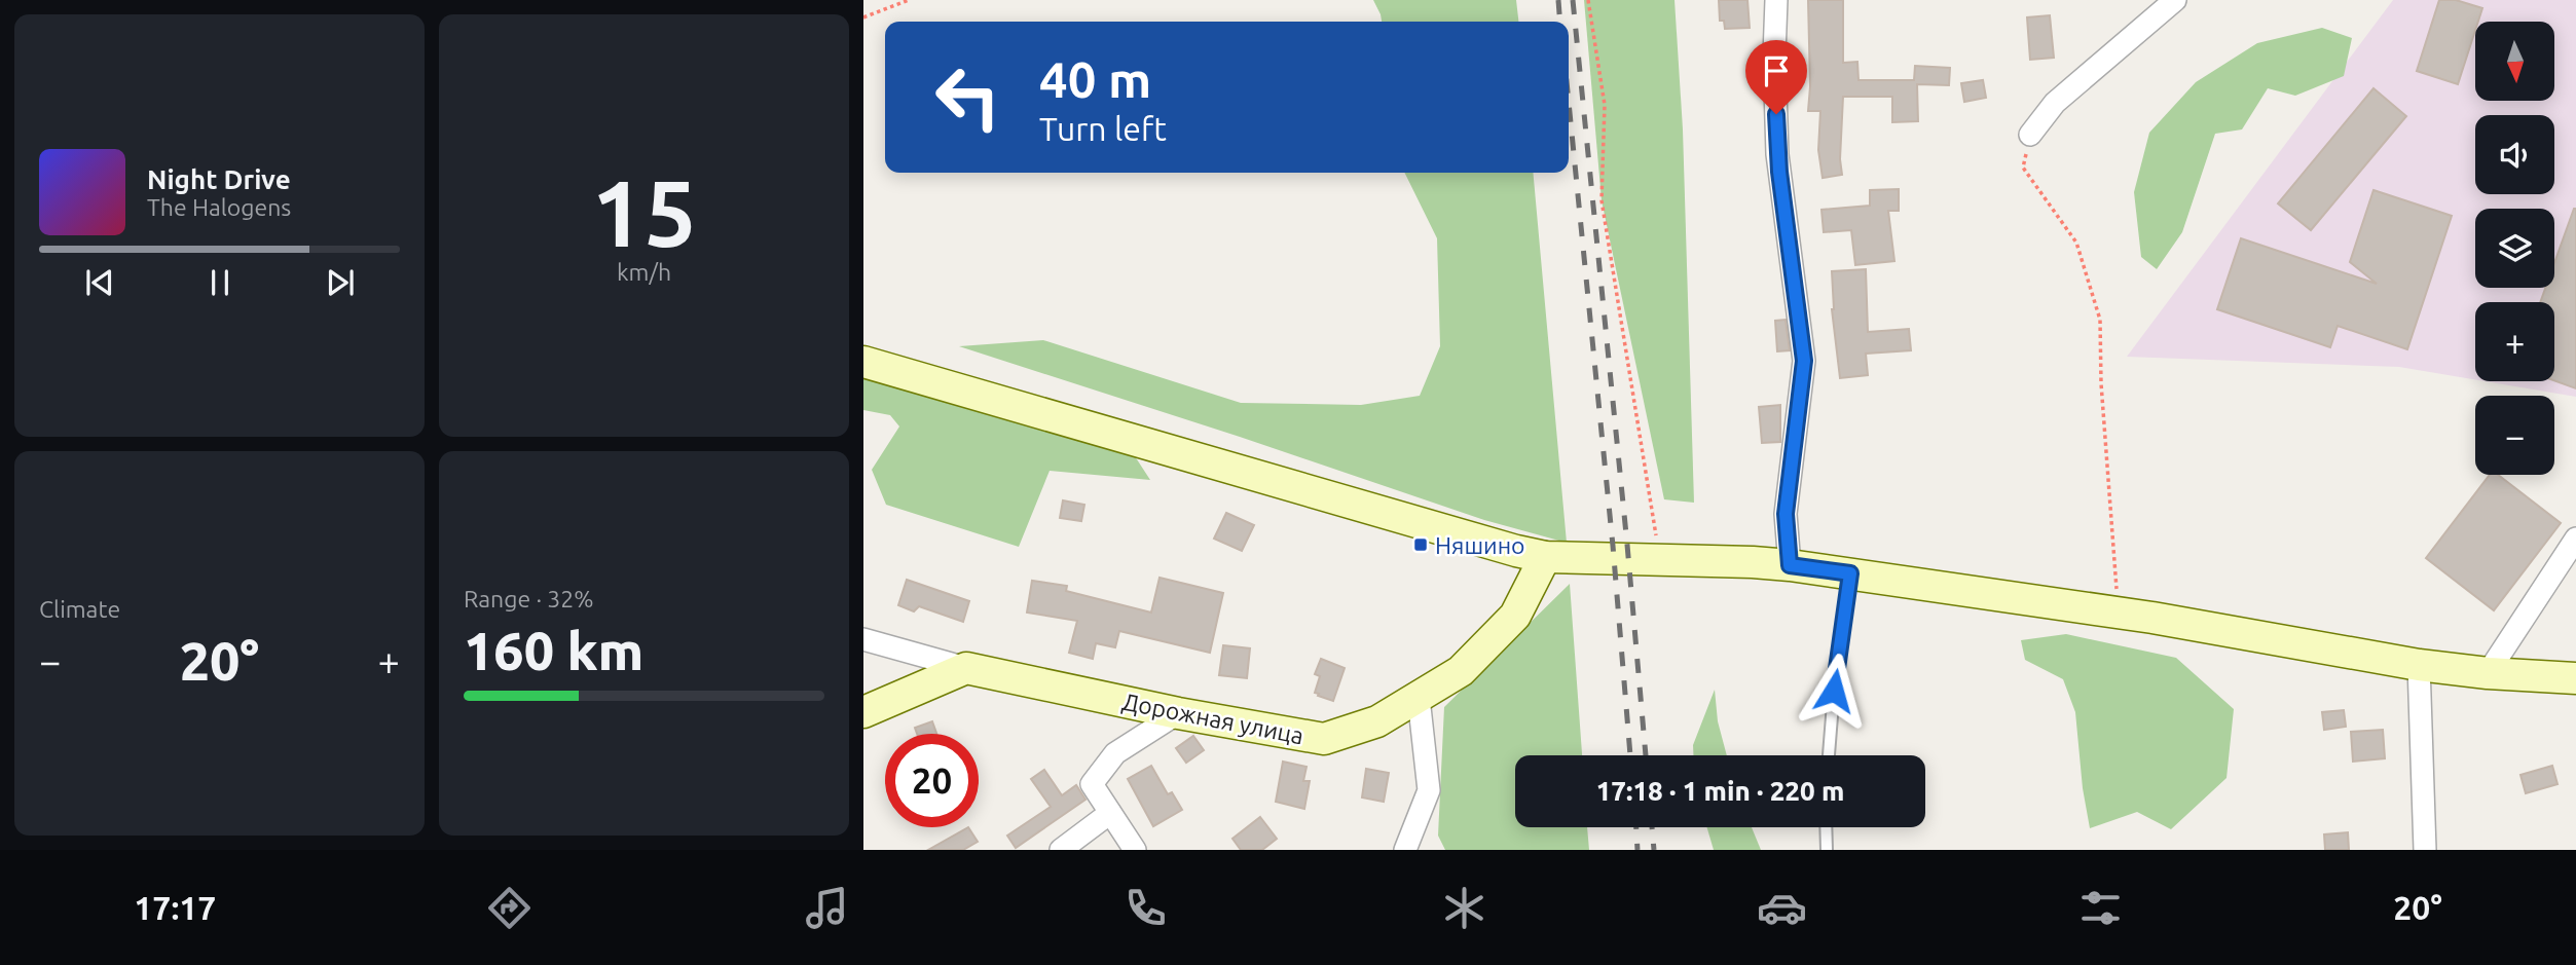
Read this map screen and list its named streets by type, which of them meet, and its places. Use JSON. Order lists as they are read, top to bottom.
{
  "streets": {
    "street": ["Дорожная улица"]
  },
  "places": {
    "transit": ["Няшино"]
  },
  "north": "bottom",
  "page": {
    "tile": [
      ["15", "km/h"],
      "Climate",
      ["Range · 32%", "160 km"]
    ],
    "map_buttons": ["+", "−"],
    "turn": ["40 m", "Turn left"],
    "song": ["Night Drive", "The Halogens"],
    "heat": ["−", "20°", "+"],
    "limit": "20",
    "trip": "17:18 · 1 min · 220 m",
    "tabs": ["17:17", "20°"]
  }
}
